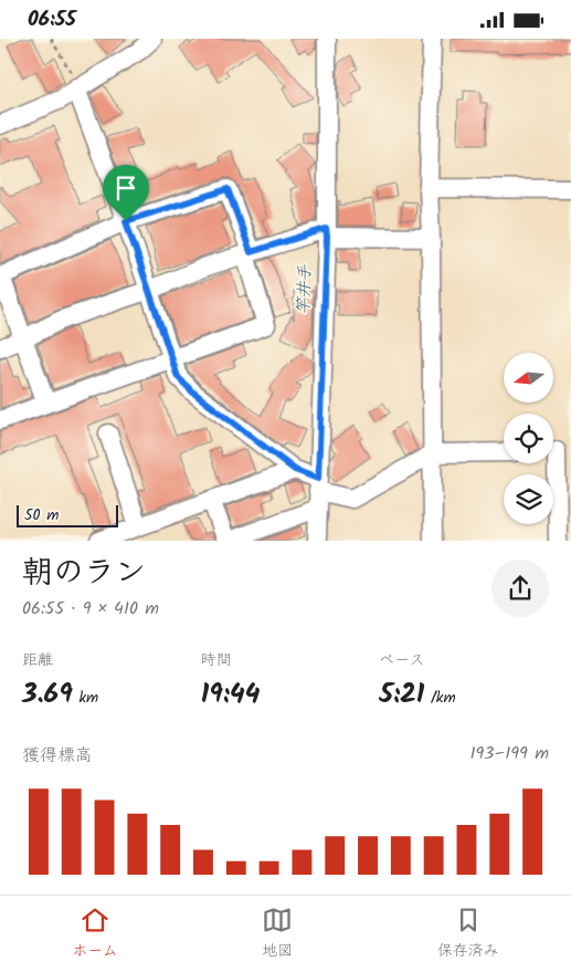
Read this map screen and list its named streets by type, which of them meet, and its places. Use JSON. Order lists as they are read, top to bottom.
{
  "water": ["竿井手"],
  "scale_bar": "50 m",
  "north": "left",
  "page": {
    "status": "06:55",
    "scale": "50 m",
    "heading": ["朝のラン", "06:55 · 9 × 410 m"],
    "stats": [
      ["距離", "3.69 km"],
      ["時間", "19:44"],
      ["ペース", "5:21 /km"]
    ],
    "chart": ["獲得標高", "193–199 m"],
    "tabs": ["ホーム", "地図", "保存済み"]
  }
}
